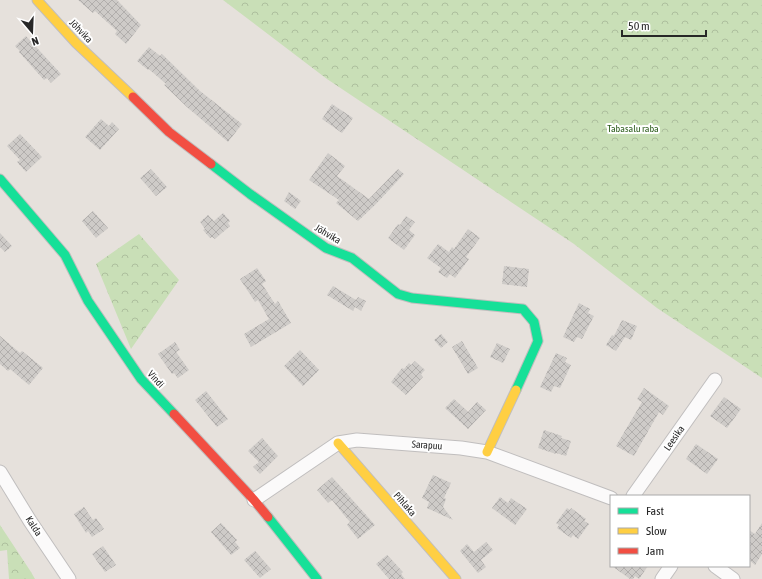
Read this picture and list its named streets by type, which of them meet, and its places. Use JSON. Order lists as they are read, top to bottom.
{
  "streets": {
    "street": [
      "Jõhvika",
      "Vindi",
      "Leesika",
      "Sarapuu",
      "Pihlaka",
      "Kalda"
    ]
  },
  "crossings": [
    ["Jõhvika", "Sarapuu"],
    ["Vindi", "Sarapuu"],
    ["Sarapuu", "Pihlaka"]
  ],
  "parks": ["Tabasalu raba"],
  "legend": ["Fast", "Slow", "Jam"],
  "scale_bar": "50 m",
  "north": "bottom"
}
